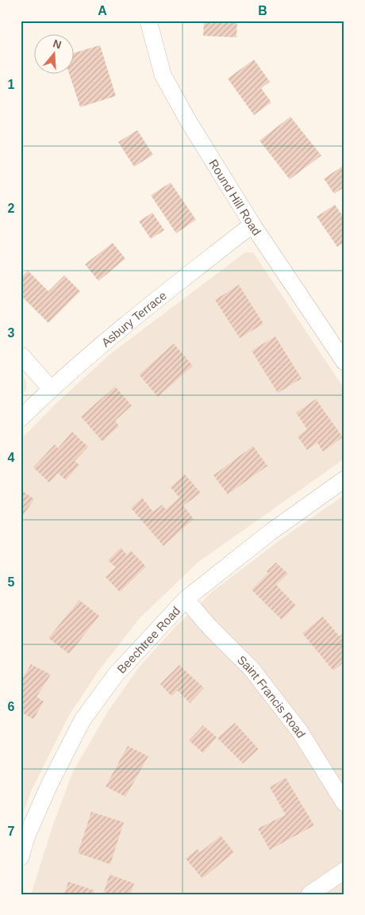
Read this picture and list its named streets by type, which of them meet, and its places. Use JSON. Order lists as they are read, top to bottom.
{
  "streets": {
    "street": [
      "Round Hill Road",
      "Asbury Terrace",
      "Beechtree Road",
      "Saint Francis Road"
    ]
  },
  "crossings": [
    ["Round Hill Road", "Asbury Terrace"],
    ["Beechtree Road", "Saint Francis Road"]
  ],
  "north": "top",
  "grid": {
    "columns": ["A", "B"],
    "rows": [
      "1",
      "2",
      "3",
      "4",
      "5",
      "6",
      "7"
    ]
  }
}
